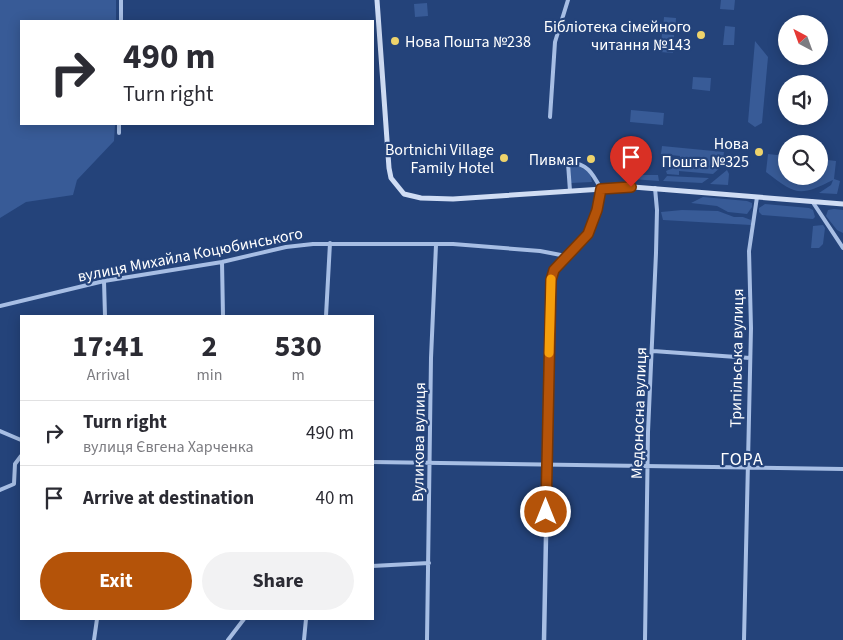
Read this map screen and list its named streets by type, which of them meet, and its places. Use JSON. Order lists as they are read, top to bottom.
{
  "streets": {
    "street": [
      "вулиця Михайла Коцюбинського",
      "Трипільська вулиця",
      "Медоносна вулиця",
      "Вуликова вулиця"
    ]
  },
  "crossings": [
    ["вулиця Михайла Коцюбинського", "Вуликова вулиця"]
  ],
  "districts": ["ГОРА"],
  "places": [
    "Бібліотека сімейного читання №143",
    "Нова Пошта №238",
    "Нова Пошта №325",
    "Bortnichi Village Family Hotel",
    "Пивмаг"
  ],
  "north": "top left",
  "page": {
    "turn": ["490 m", "Turn right"],
    "eta": [
      "17:41",
      "Arrival",
      "2",
      "min",
      "530",
      "m"
    ],
    "list": [
      {
        "name": "Turn right",
        "note": "вулиця Євгена Харченка",
        "value": "490 m"
      },
      {
        "name": "Arrive at destination",
        "value": "40 m"
      }
    ],
    "buttons": ["Exit", "Share"]
  }
}
